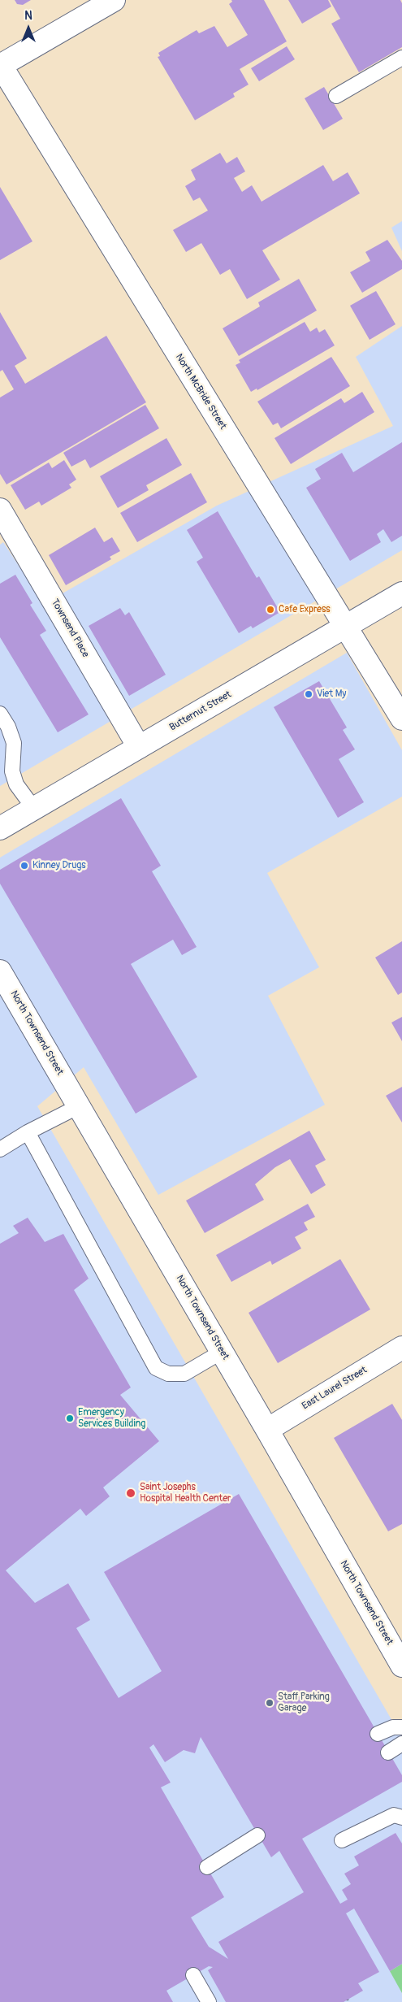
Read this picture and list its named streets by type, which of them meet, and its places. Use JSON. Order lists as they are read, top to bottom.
{
  "streets": {
    "street": [
      "North McBride Street",
      "Townsend Place",
      "Butternut Street",
      "North Townsend Street",
      "East Laurel Street"
    ]
  },
  "crossings": [
    ["North McBride Street", "Butternut Street"],
    ["Townsend Place", "Butternut Street"],
    ["North Townsend Street", "East Laurel Street"]
  ],
  "places": [
    "Cafe Express",
    "Viet My",
    "Kinney Drugs",
    "Emergency Services Building",
    "Saint Josephs Hospital Health Center",
    "Staff Parking Garage"
  ],
  "north": "top"
}
